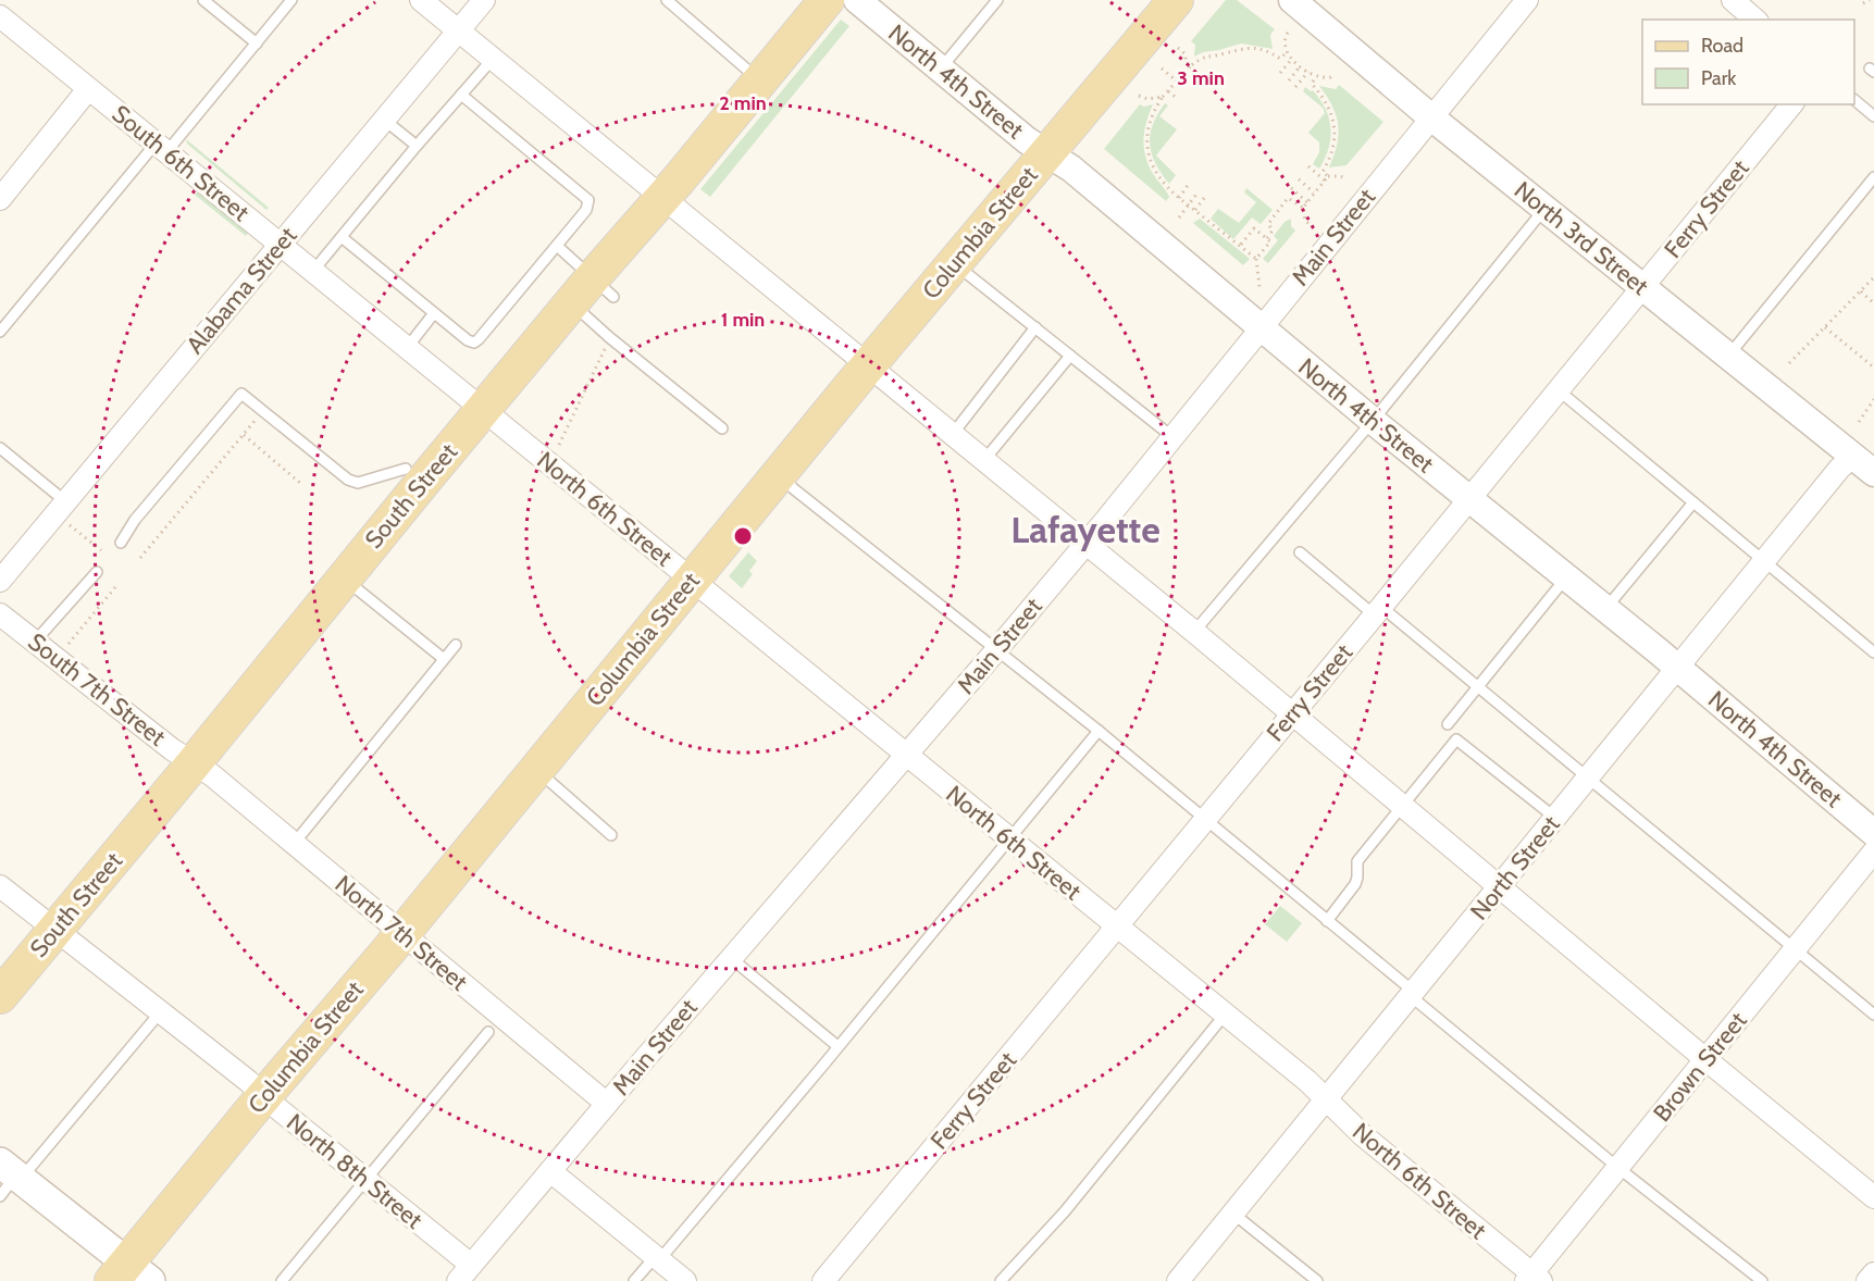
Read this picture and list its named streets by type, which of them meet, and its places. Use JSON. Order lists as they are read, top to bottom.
{
  "streets": {
    "main road": ["Columbia Street", "South Street"],
    "street": [
      "North 4th Street",
      "South 6th Street",
      "Ferry Street",
      "Main Street",
      "North 3rd Street",
      "Alabama Street",
      "North 6th Street",
      "South 7th Street",
      "North Street",
      "North 7th Street",
      "Brown Street",
      "North 8th Street"
    ]
  },
  "crossings": [
    ["North 4th Street", "Ferry Street"],
    ["North 4th Street", "Columbia Street"],
    ["North 4th Street", "Main Street"],
    ["North 4th Street", "North Street"],
    ["South 6th Street", "Alabama Street"],
    ["South 6th Street", "South Street"],
    ["South 6th Street", "North 6th Street"],
    ["Ferry Street", "North 3rd Street"],
    ["Ferry Street", "North 6th Street"],
    ["Columbia Street", "North 6th Street"],
    ["Columbia Street", "North 7th Street"],
    ["Columbia Street", "North 8th Street"],
    ["Main Street", "North 3rd Street"],
    ["Main Street", "North 6th Street"],
    ["Main Street", "North 7th Street"],
    ["Main Street", "North 8th Street"],
    ["North 3rd Street", "North Street"],
    ["South Street", "North 6th Street"],
    ["South Street", "South 7th Street"],
    ["South Street", "North 7th Street"],
    ["South Street", "North 8th Street"],
    ["North 6th Street", "North Street"],
    ["North 6th Street", "Brown Street"],
    ["South 7th Street", "North 7th Street"]
  ],
  "districts": ["Lafayette"],
  "legend": ["Road", "Park"],
  "rings": ["3 min", "2 min", "1 min"]
}
